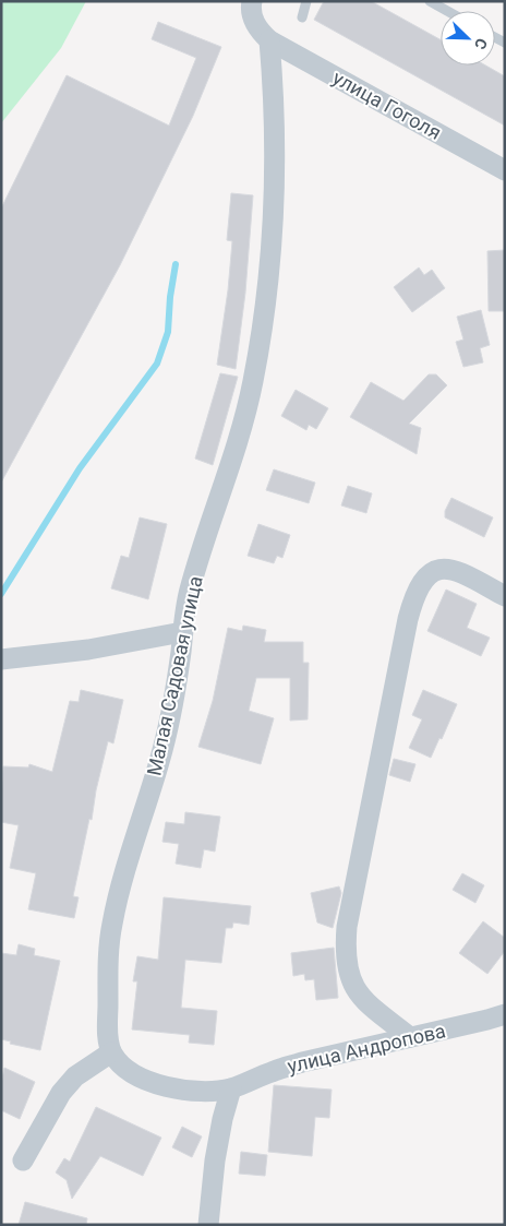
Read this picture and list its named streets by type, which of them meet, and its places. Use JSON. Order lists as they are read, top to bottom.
{
  "streets": {
    "street": ["улица Гоголя", "Малая Садовая улица", "улица Андропова"]
  },
  "crossings": [
    ["улица Гоголя", "Малая Садовая улица"]
  ],
  "north": "bottom right"
}
